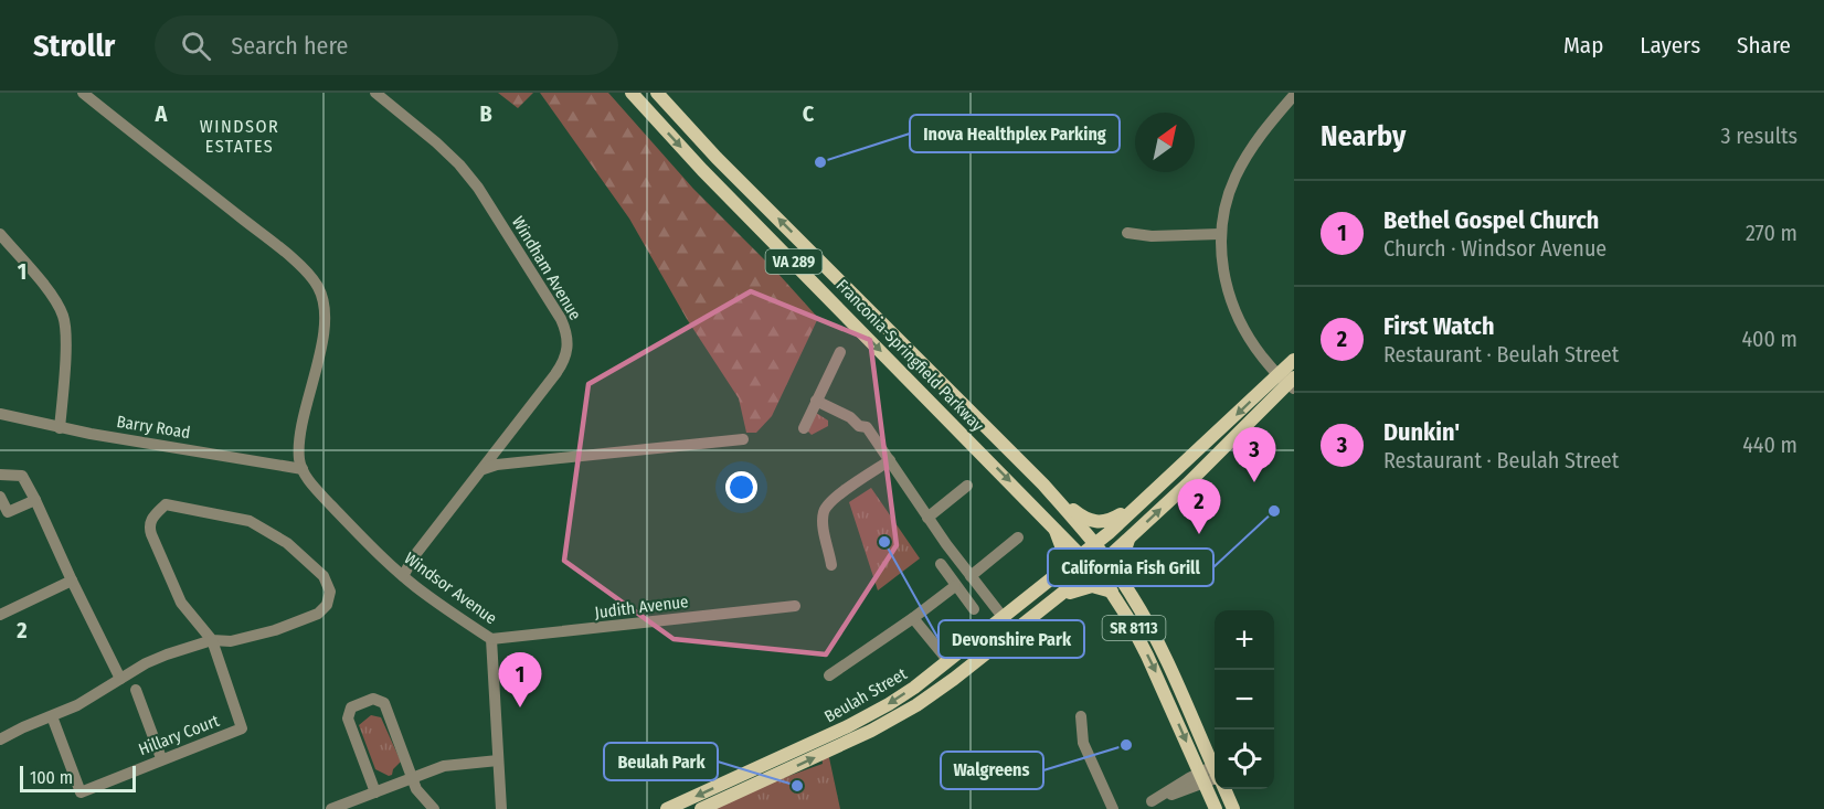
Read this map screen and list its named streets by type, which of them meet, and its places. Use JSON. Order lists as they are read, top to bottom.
{
  "streets": {
    "main road": [
      "VA 289",
      "Franconia-Springfield Parkway",
      "SR 8113",
      "Beulah Street"
    ],
    "street": [
      "Windham Avenue",
      "Barry Road",
      "Windsor Avenue",
      "Judith Avenue",
      "Hillary Court"
    ]
  },
  "crossings": [
    ["Windham Avenue", "Windsor Avenue"],
    ["Franconia-Springfield Parkway", "SR 8113"],
    ["Franconia-Springfield Parkway", "Beulah Street"],
    ["Barry Road", "Windsor Avenue"],
    ["Windsor Avenue", "Judith Avenue"],
    ["SR 8113", "Beulah Street"]
  ],
  "districts": ["WINDSOR ESTATES"],
  "places": [
    "Inova Healthplex Parking",
    "California Fish Grill",
    "Devonshire Park",
    "Walgreens",
    "Beulah Park"
  ],
  "scale_bar": "100 m",
  "north": "top right",
  "page": {
    "header": "Strollr",
    "search": "Search here",
    "nav": ["Map", "Layers", "Share"],
    "heading": ["Nearby", "3 results"],
    "list": [
      {
        "mark": "1",
        "name": "Bethel Gospel Church",
        "note": "Church · Windsor Avenue",
        "value": "270 m"
      },
      {
        "mark": "2",
        "name": "First Watch",
        "note": "Restaurant · Beulah Street",
        "value": "400 m"
      },
      {
        "mark": "3",
        "name": "Dunkin'",
        "note": "Restaurant · Beulah Street",
        "value": "440 m"
      }
    ],
    "pins": ["3", "2", "1"],
    "map_buttons": ["+", "−"],
    "scale": "100 m"
  },
  "grid": {
    "columns": ["A", "B", "C"],
    "rows": ["1", "2"]
  }
}
